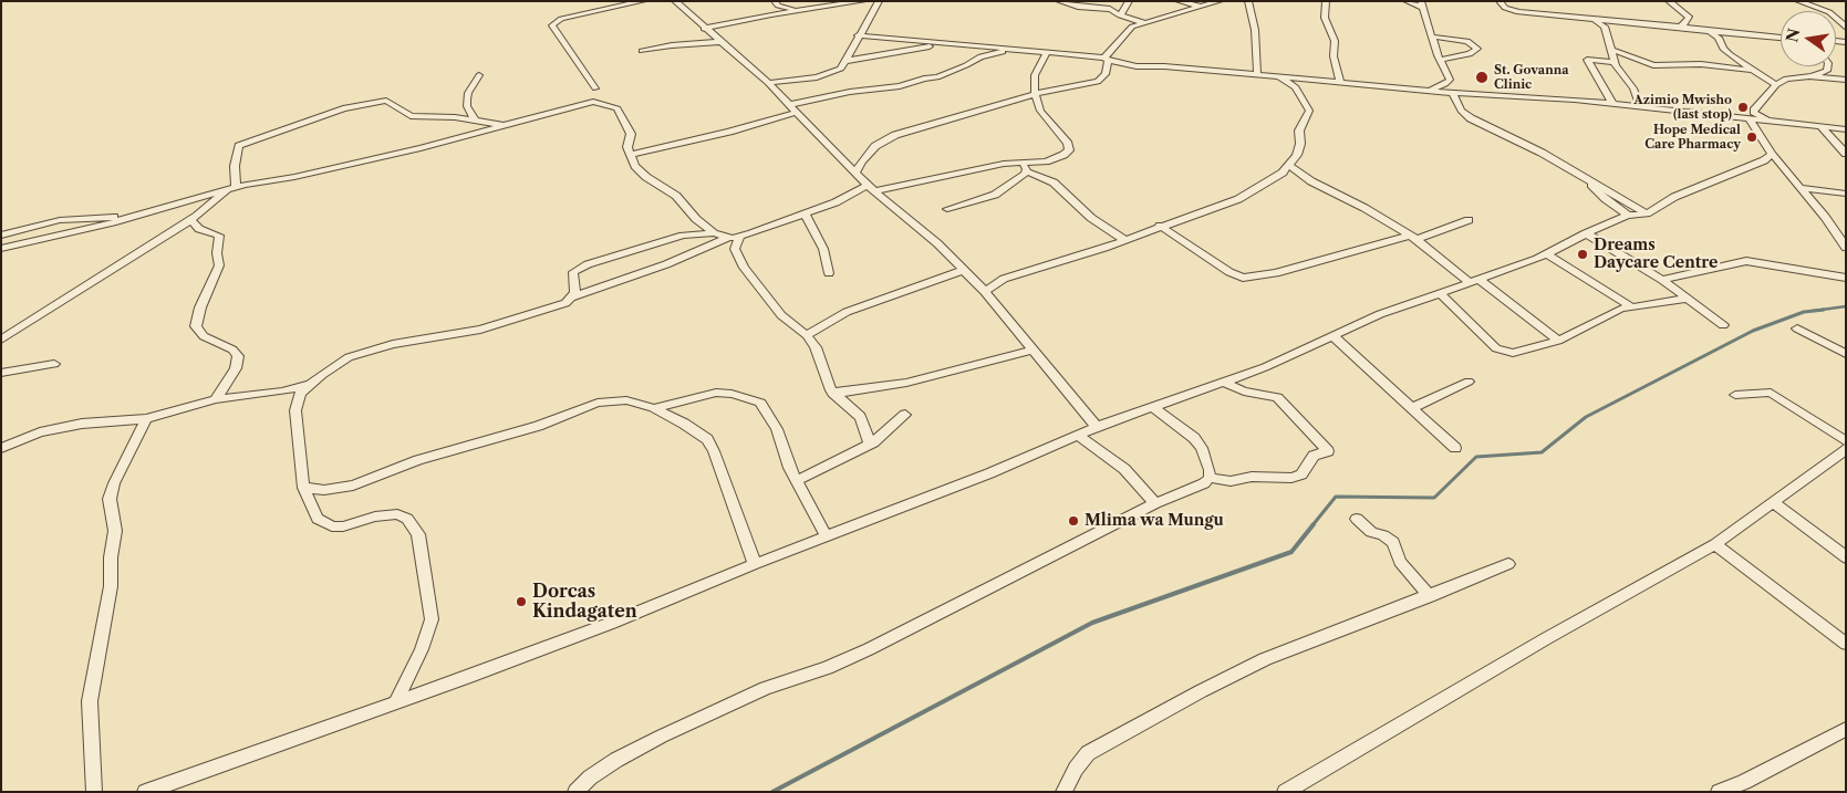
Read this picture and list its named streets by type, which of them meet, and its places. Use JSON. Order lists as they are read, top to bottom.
{
  "places": [
    "St. Govanna Clinic",
    "Azimio Mwisho (last stop)",
    "Hope Medical Care Pharmacy",
    "Dreams Daycare Centre",
    "Mlima wa Mungu",
    "Dorcas Kindagaten"
  ],
  "north": "left"
}
